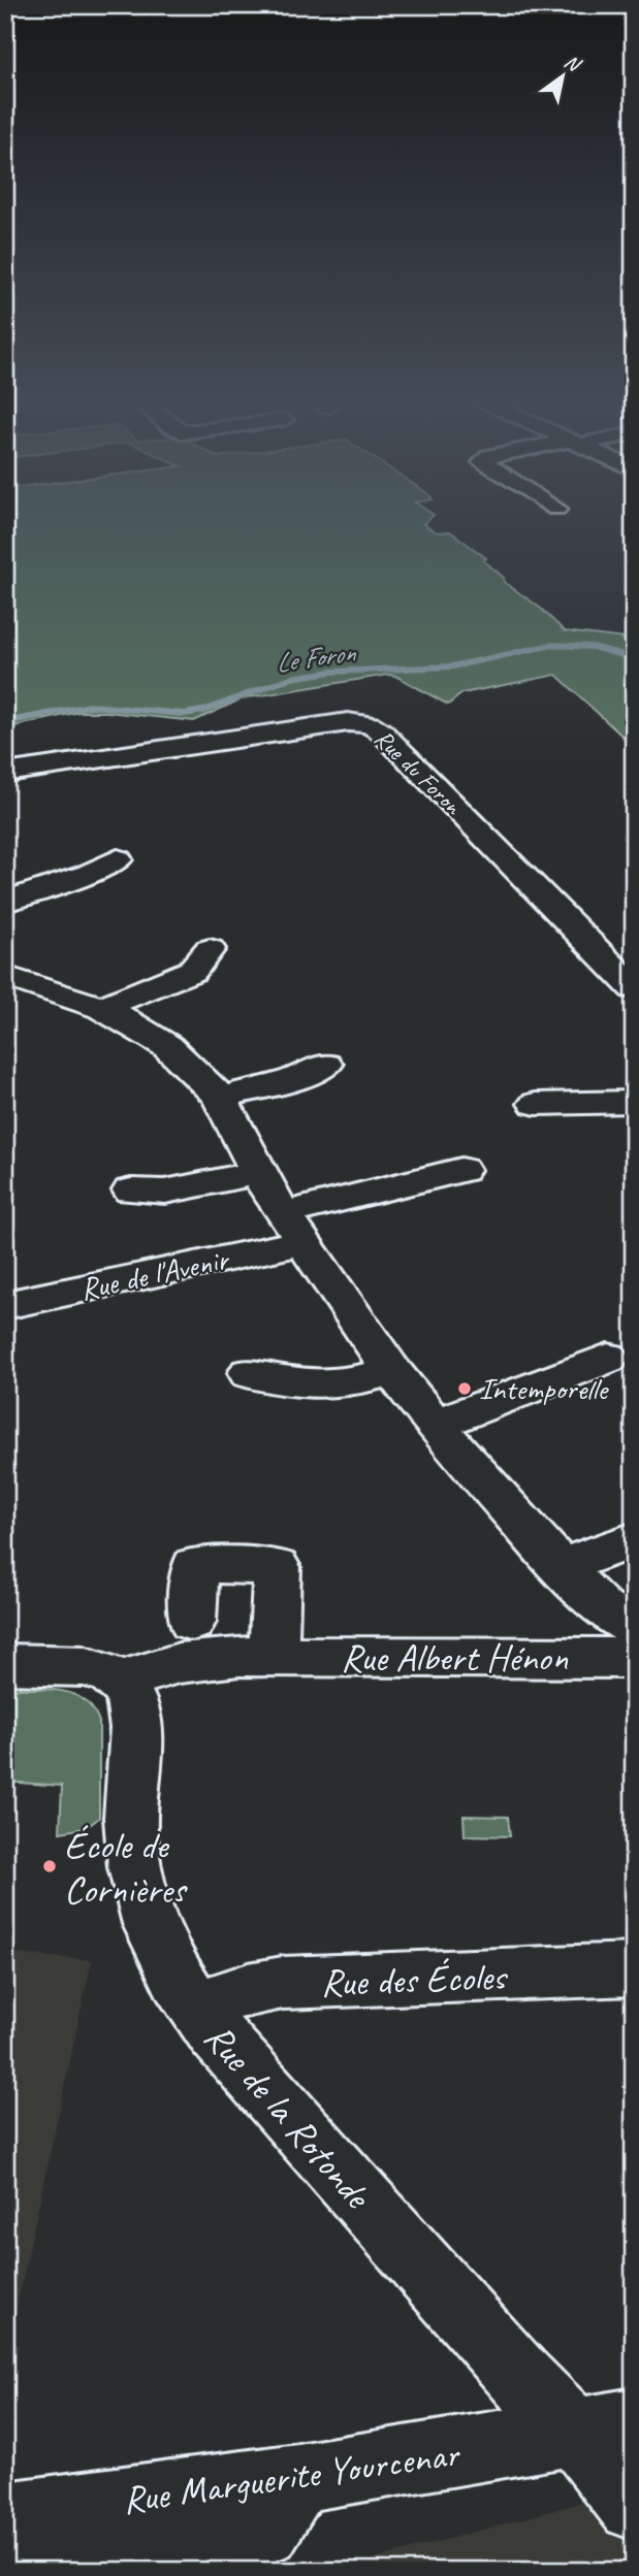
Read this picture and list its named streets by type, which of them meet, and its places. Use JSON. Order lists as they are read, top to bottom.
{
  "streets": {
    "street": [
      "Rue du Foron",
      "Rue de l'Avenir",
      "Rue Albert Hénon",
      "Rue des Écoles",
      "Rue de la Rotonde",
      "Rue Marguerite Yourcenar"
    ]
  },
  "crossings": [
    ["Rue Albert Hénon", "Rue de la Rotonde"],
    ["Rue des Écoles", "Rue de la Rotonde"],
    ["Rue de la Rotonde", "Rue Marguerite Yourcenar"]
  ],
  "water": ["Le Foron"],
  "places": ["Intemporelle", "École de Cornières"],
  "north": "top right"
}
